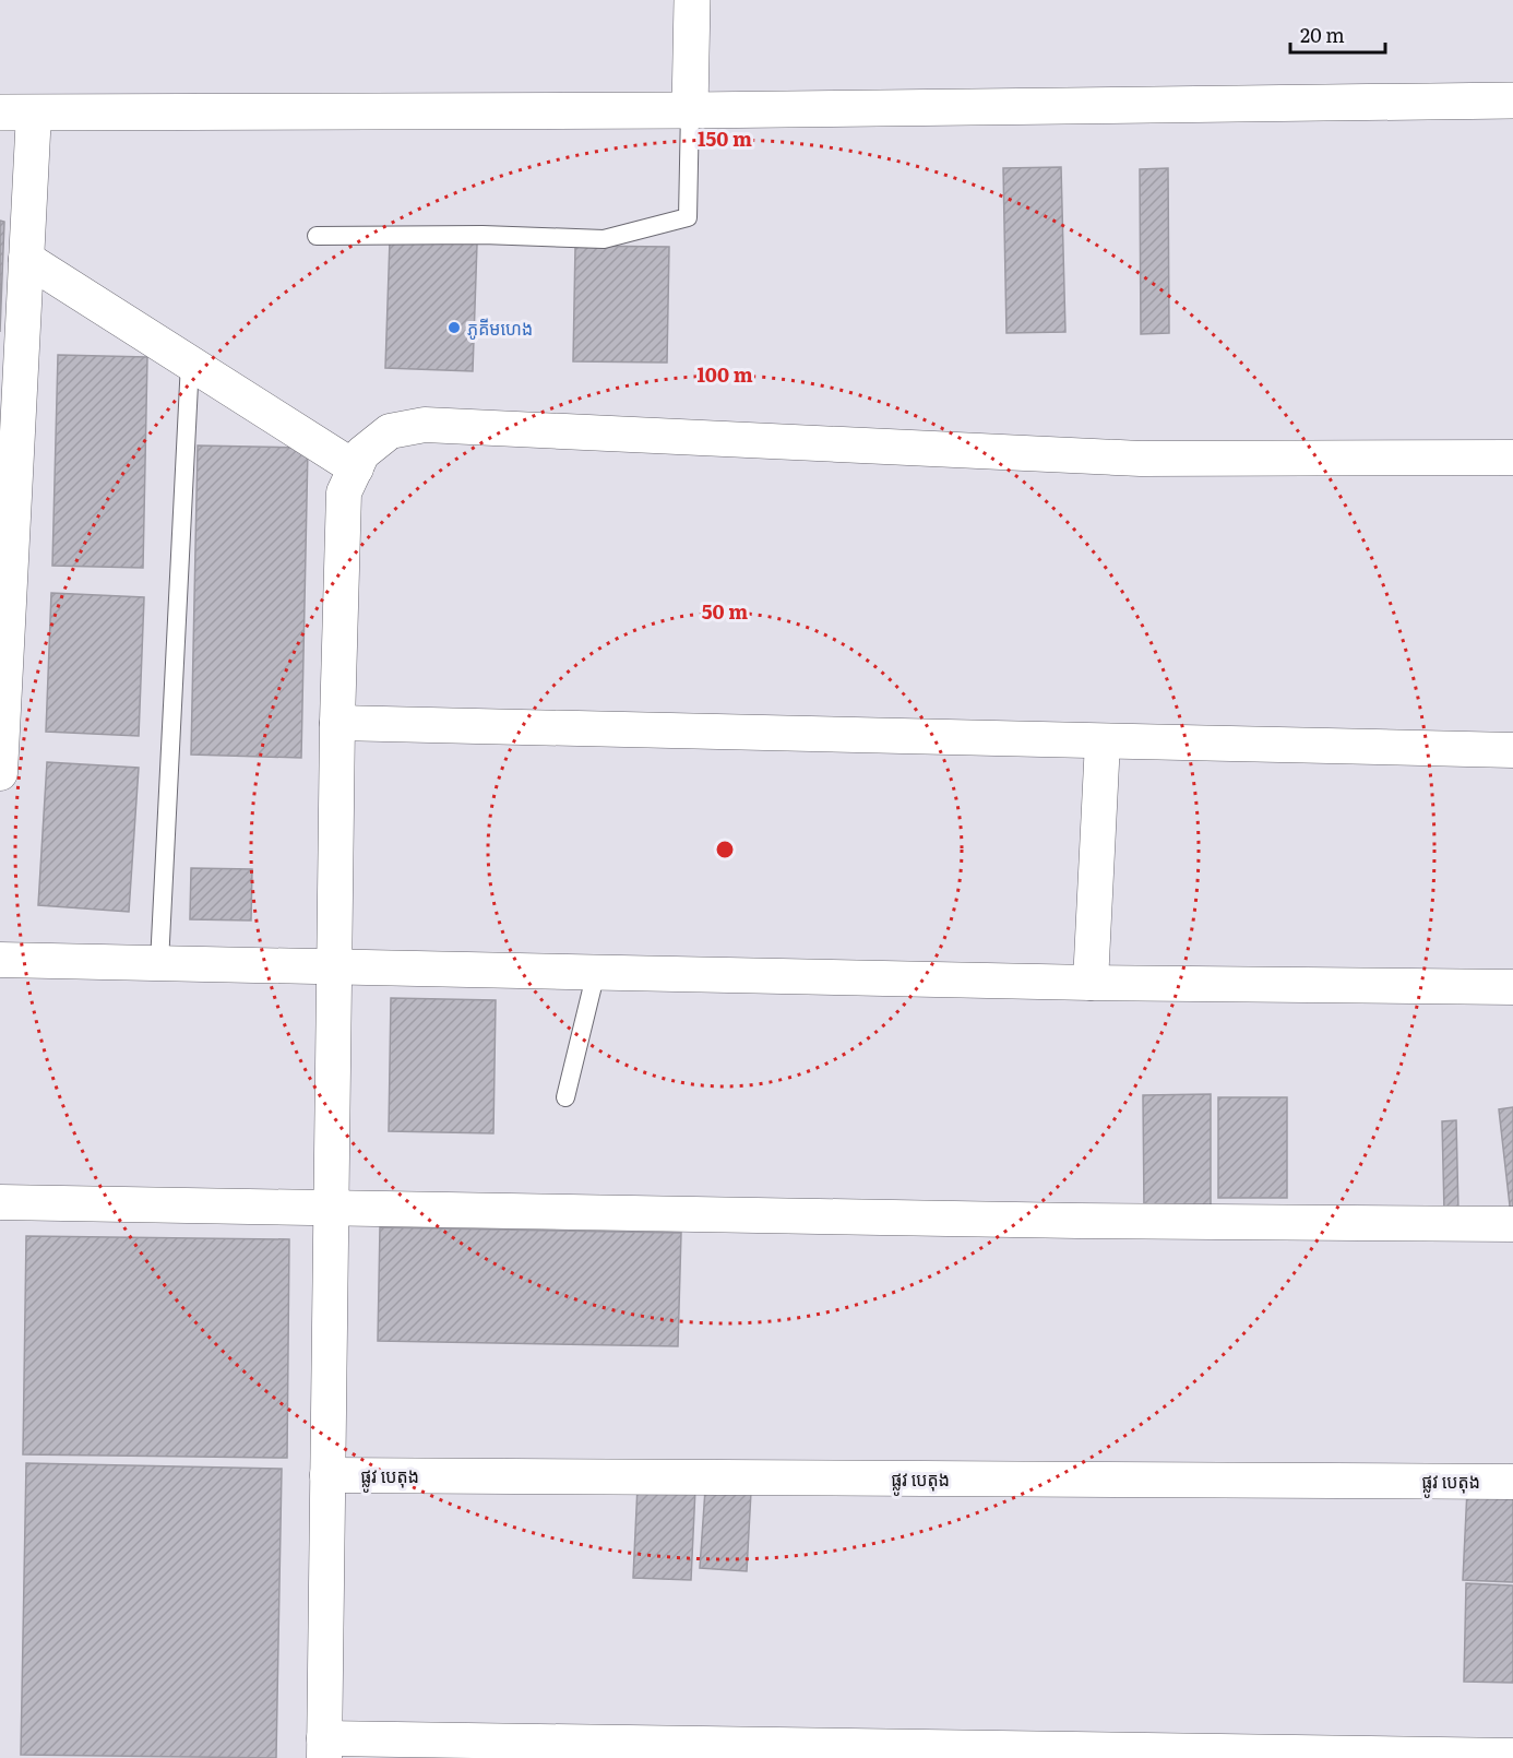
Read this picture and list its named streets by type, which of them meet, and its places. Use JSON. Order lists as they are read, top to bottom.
{
  "streets": {
    "street": ["ផ្លូវ បេតុង"]
  },
  "places": ["ភូគីមហេង"],
  "scale_bar": "20 m",
  "rings": ["150 m", "100 m", "50 m"]
}
